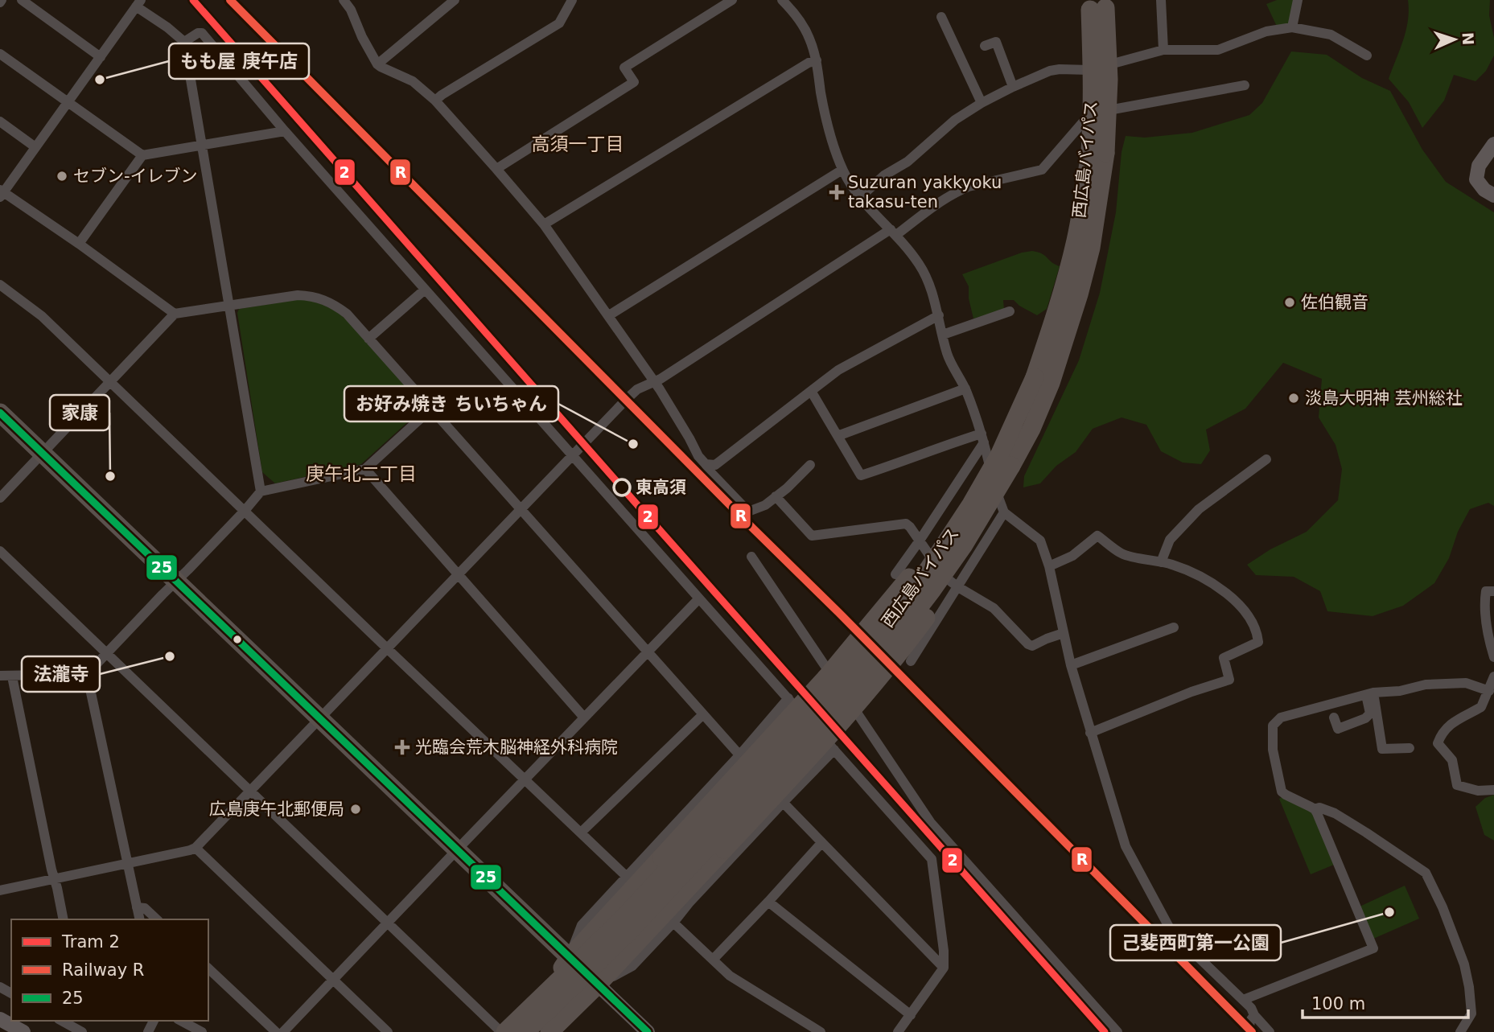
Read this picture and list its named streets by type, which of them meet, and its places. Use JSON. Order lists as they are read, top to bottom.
{
  "streets": {
    "highway": ["西広島バイパス"]
  },
  "districts": ["高須一丁目", "庚午北二丁目"],
  "places": {
    "other": [
      "もも屋 庚午店",
      "セブン-イレブン",
      "佐伯観音",
      "淡島大明神 芸州総社",
      "お好み焼き ちいちゃん",
      "家康",
      "東高須",
      "法瀧寺",
      "広島庚午北郵便局",
      "己斐西町第一公園"
    ],
    "health": ["Suzuran yakkyoku takasu-ten", "光臨会荒木脳神経外科病院"]
  },
  "lines": ["tram line 2", "rail line R", "transit line 25"],
  "legend": ["Tram 2", "Railway R", "25"],
  "scale_bar": "100 m",
  "north": "right"
}
